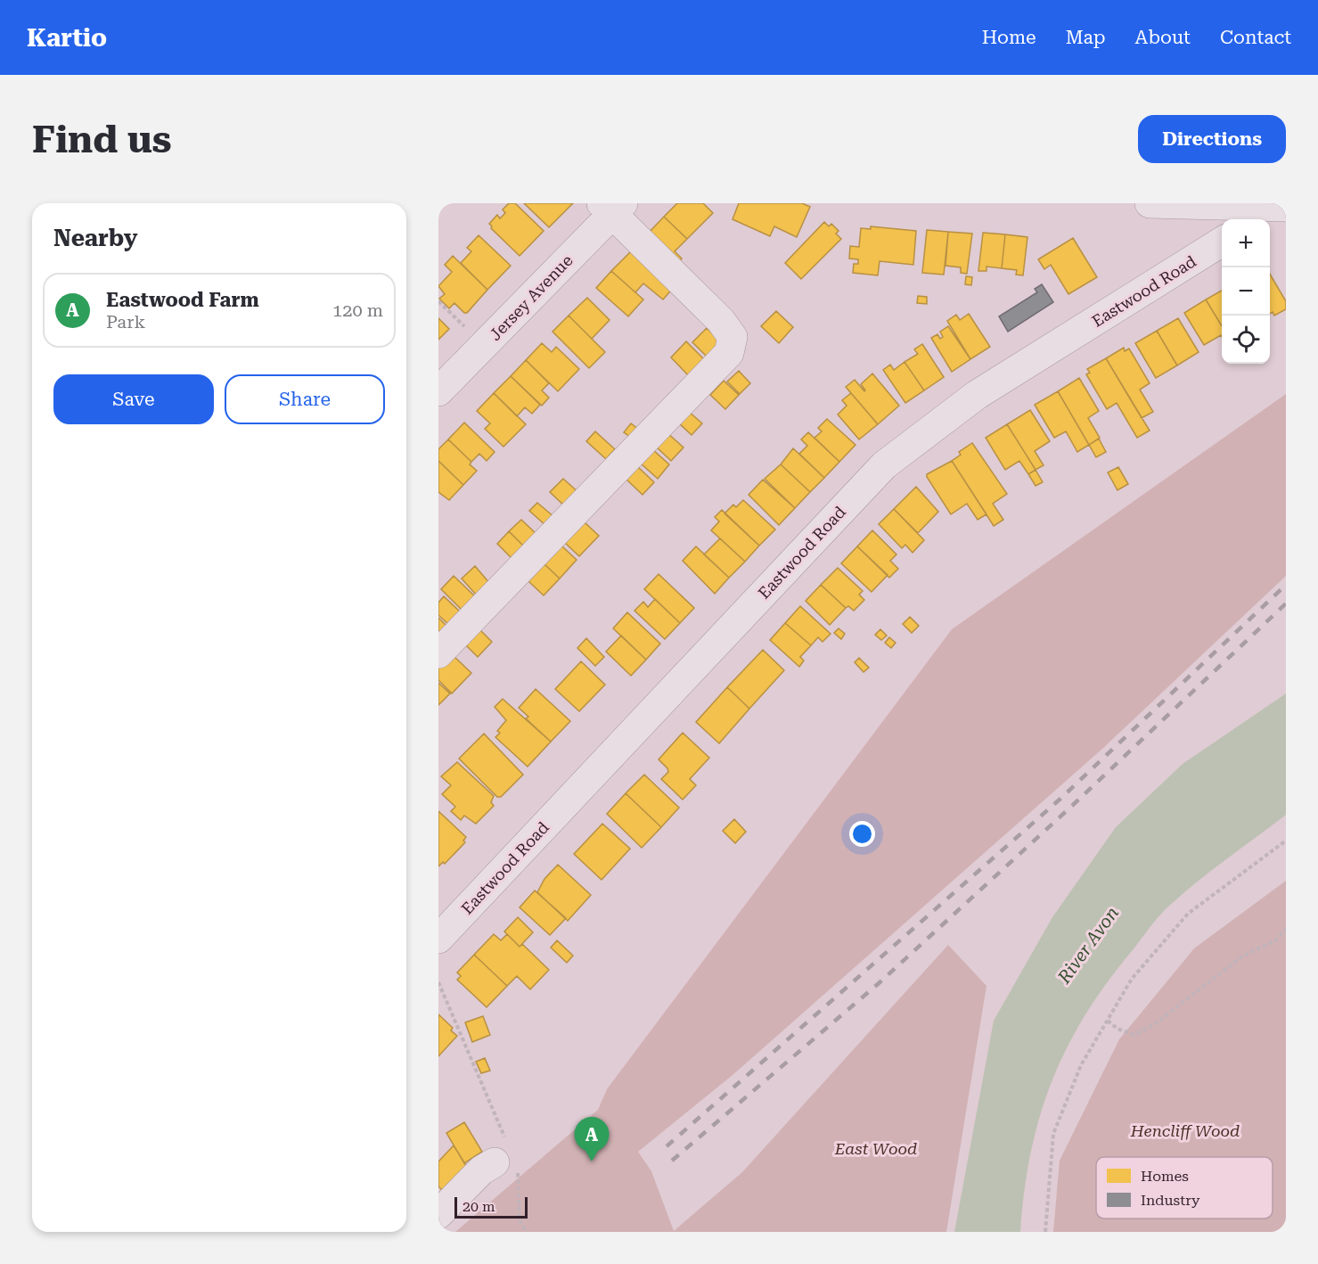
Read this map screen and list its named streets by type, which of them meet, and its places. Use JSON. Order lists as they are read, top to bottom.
{
  "streets": {
    "street": ["Eastwood Road", "Jersey Avenue"]
  },
  "water": ["River Avon"],
  "parks": ["Hencliff Wood", "East Wood"],
  "legend": ["Homes", "Industry"],
  "scale_bar": "20 m",
  "page": {
    "header": "Kartio",
    "nav": [
      "Home",
      "Map",
      "About",
      "Contact"
    ],
    "buttons": [
      "Directions",
      ["Save", "Share"]
    ],
    "title": "Find us",
    "heading": "Nearby",
    "map_buttons": ["+", "−"],
    "list": [
      {
        "mark": "A",
        "name": "Eastwood Farm",
        "note": "Park",
        "value": "120 m"
      }
    ],
    "pins": "A",
    "scale": "20 m"
  }
}
